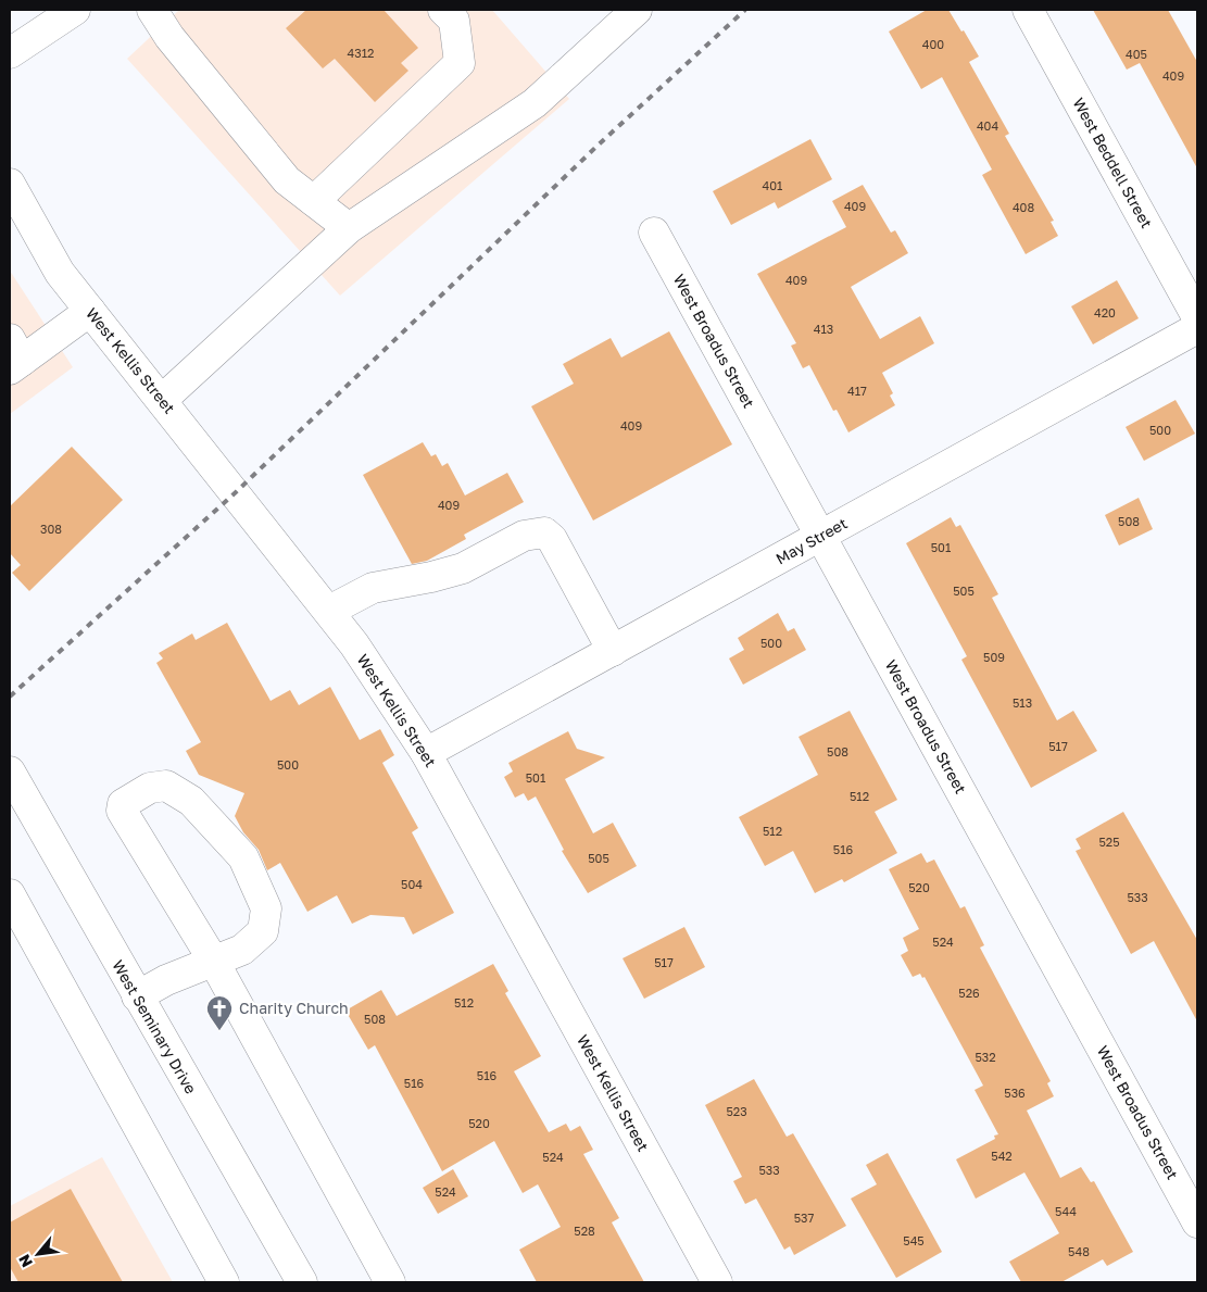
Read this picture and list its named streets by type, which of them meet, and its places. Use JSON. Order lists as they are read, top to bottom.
{
  "streets": {
    "street": [
      "West Beddell Street",
      "West Broadus Street",
      "West Kellis Street",
      "May Street",
      "West Seminary Drive"
    ]
  },
  "crossings": [
    ["West Broadus Street", "May Street"],
    ["West Kellis Street", "May Street"]
  ],
  "places": {
    "church": ["Charity Church"]
  },
  "house_numbers": [
    "400",
    "4312",
    "405",
    "409",
    "404",
    "401",
    "409",
    "408",
    "409",
    "420",
    "413",
    "417",
    "409",
    "500",
    "409",
    "508",
    "308",
    "501",
    "505",
    "500",
    "509",
    "513",
    "517",
    "508",
    "500",
    "501",
    "512",
    "512",
    "525",
    "516",
    "505",
    "504",
    "520",
    "533",
    "524",
    "517",
    "526",
    "512",
    "508",
    "532",
    "516",
    "516",
    "536",
    "523",
    "520",
    "542",
    "524",
    "533",
    "524",
    "544",
    "537",
    "528",
    "545",
    "548"
  ],
  "north": "bottom left"
}
